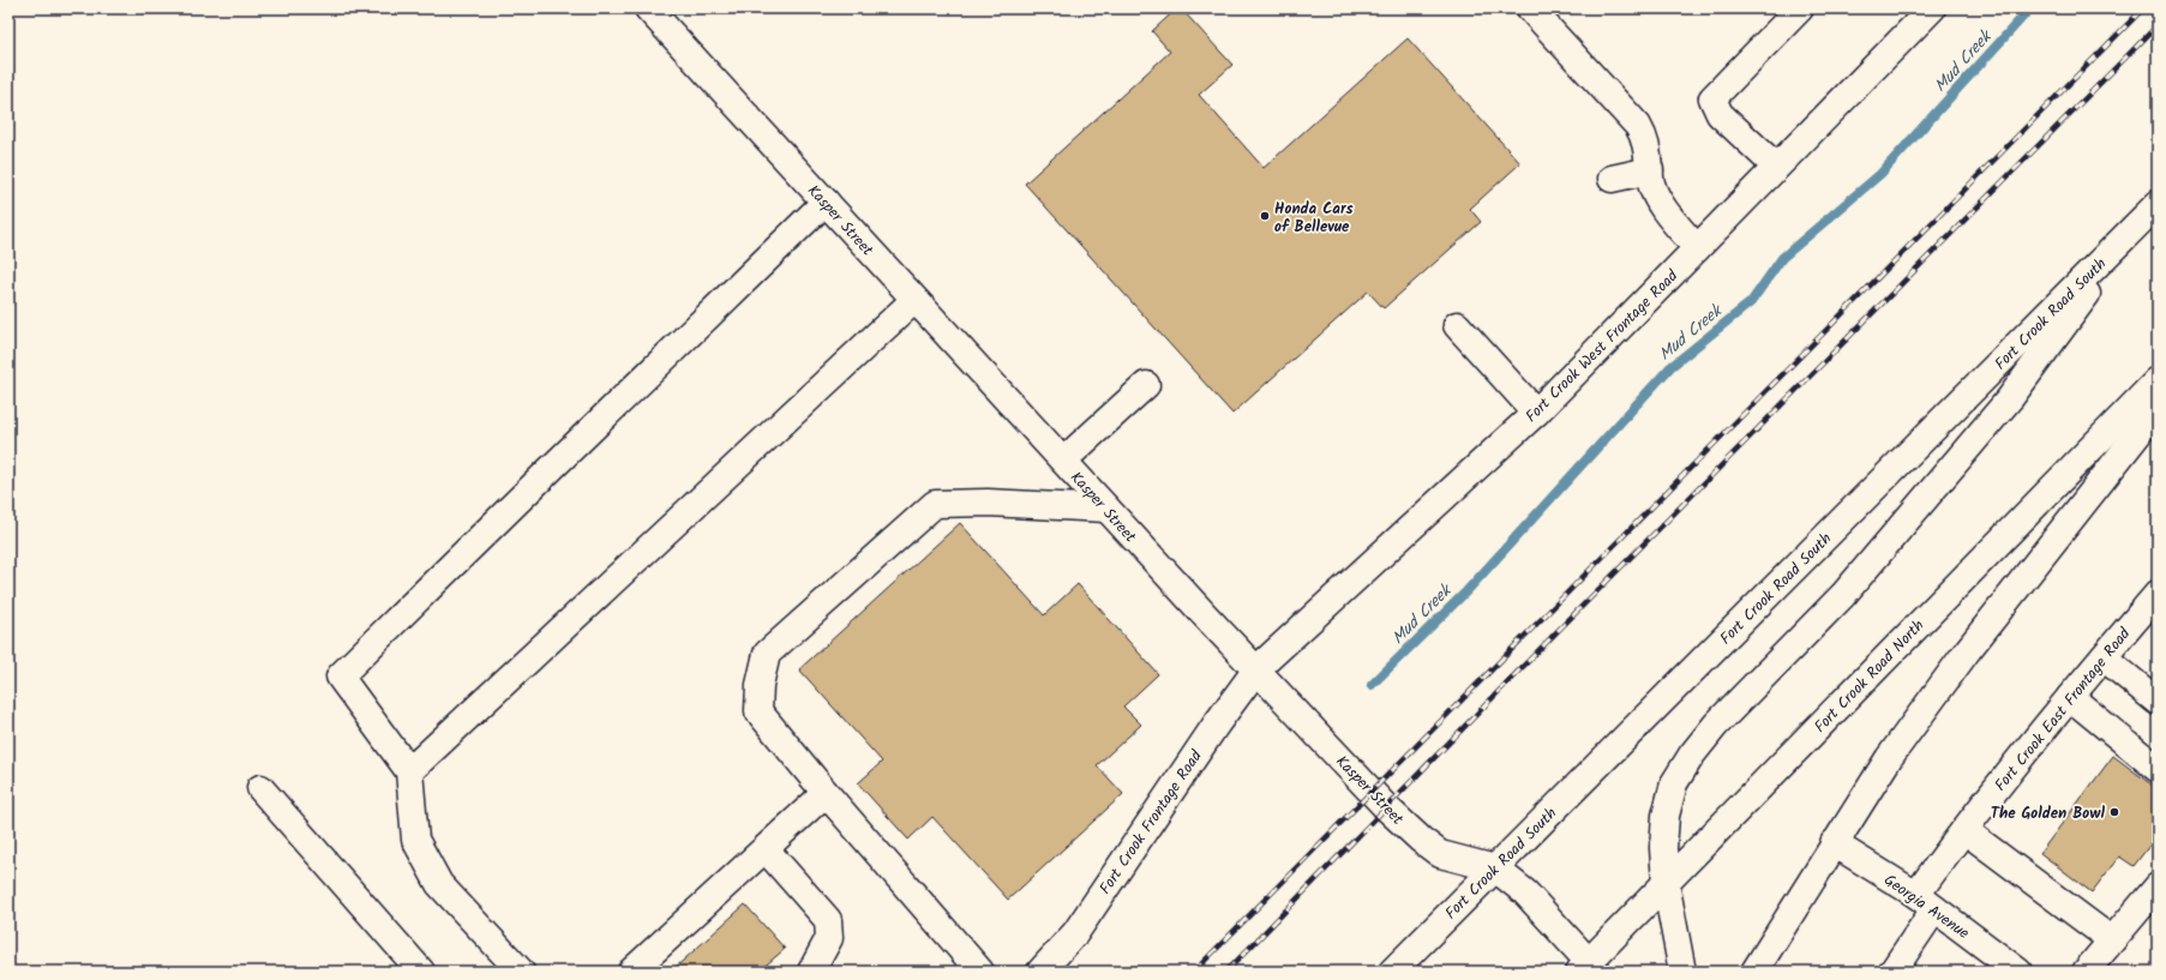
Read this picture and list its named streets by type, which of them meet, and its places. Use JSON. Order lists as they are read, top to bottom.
{
  "streets": {
    "street": [
      "Kasper Street",
      "Fort Crook Road South",
      "Fort Crook West Frontage Road",
      "Fort Crook Road North",
      "Fort Crook East Frontage Road",
      "Fort Crook Frontage Road",
      "Georgia Avenue"
    ]
  },
  "crossings": [
    ["Kasper Street", "Fort Crook Road South"],
    ["Kasper Street", "Fort Crook West Frontage Road"],
    ["Kasper Street", "Fort Crook Road North"],
    ["Kasper Street", "Fort Crook Frontage Road"],
    ["Fort Crook West Frontage Road", "Fort Crook Frontage Road"],
    ["Fort Crook East Frontage Road", "Georgia Avenue"]
  ],
  "water": ["Mud Creek"],
  "places": ["Honda Cars of Bellevue", "The Golden Bowl"]
}
